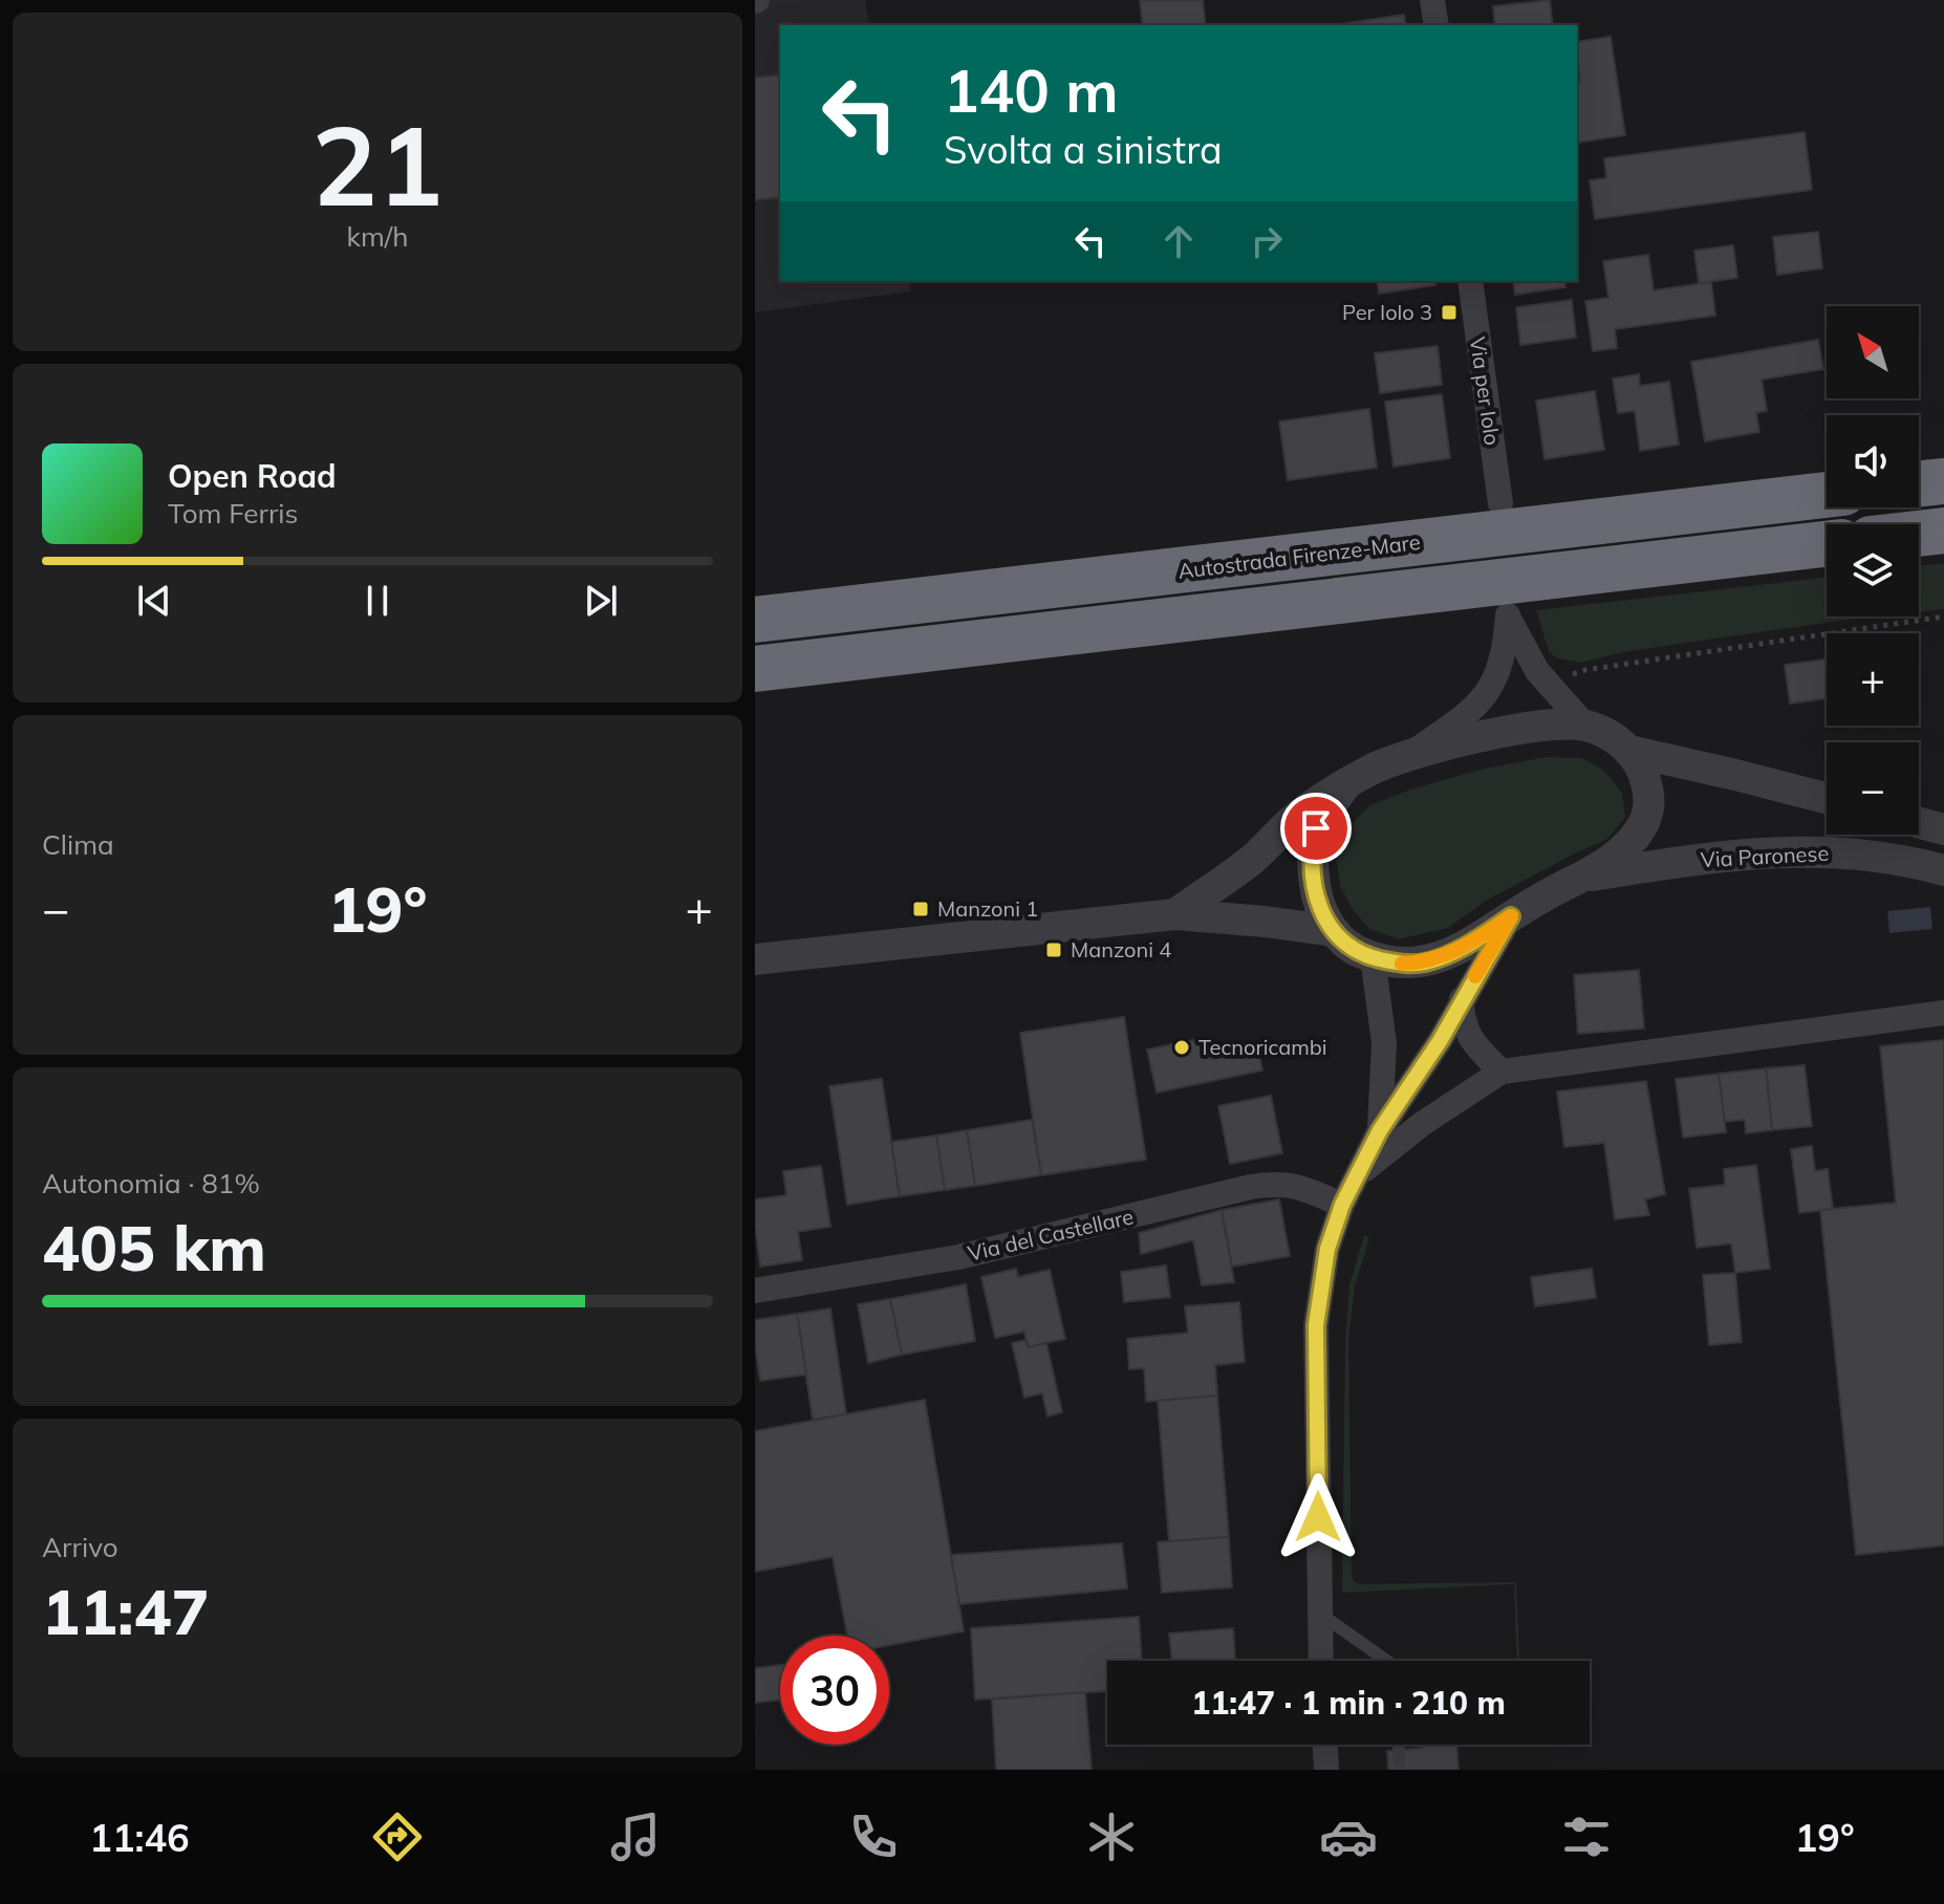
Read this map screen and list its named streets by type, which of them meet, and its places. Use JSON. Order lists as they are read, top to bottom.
{
  "streets": {
    "highway": ["Autostrada Firenze-Mare"],
    "street": ["Via per Iolo", "Via Paronese", "Via del Castellare"]
  },
  "places": {
    "transit": ["Per Iolo 3", "Manzoni 1", "Manzoni 4"],
    "other": ["Tecnoricambi"]
  },
  "north": "top left",
  "page": {
    "tile": [
      ["21", "km/h"],
      "Clima",
      ["Autonomia · 81%", "405 km"],
      ["Arrivo", "11:47"]
    ],
    "turn": ["140 m", "Svolta a sinistra"],
    "map_buttons": ["+", "−"],
    "song": ["Open Road", "Tom Ferris"],
    "heat": ["−", "19°", "+"],
    "limit": "30",
    "trip": "11:47 · 1 min · 210 m",
    "tabs": ["11:46", "19°"]
  }
}
